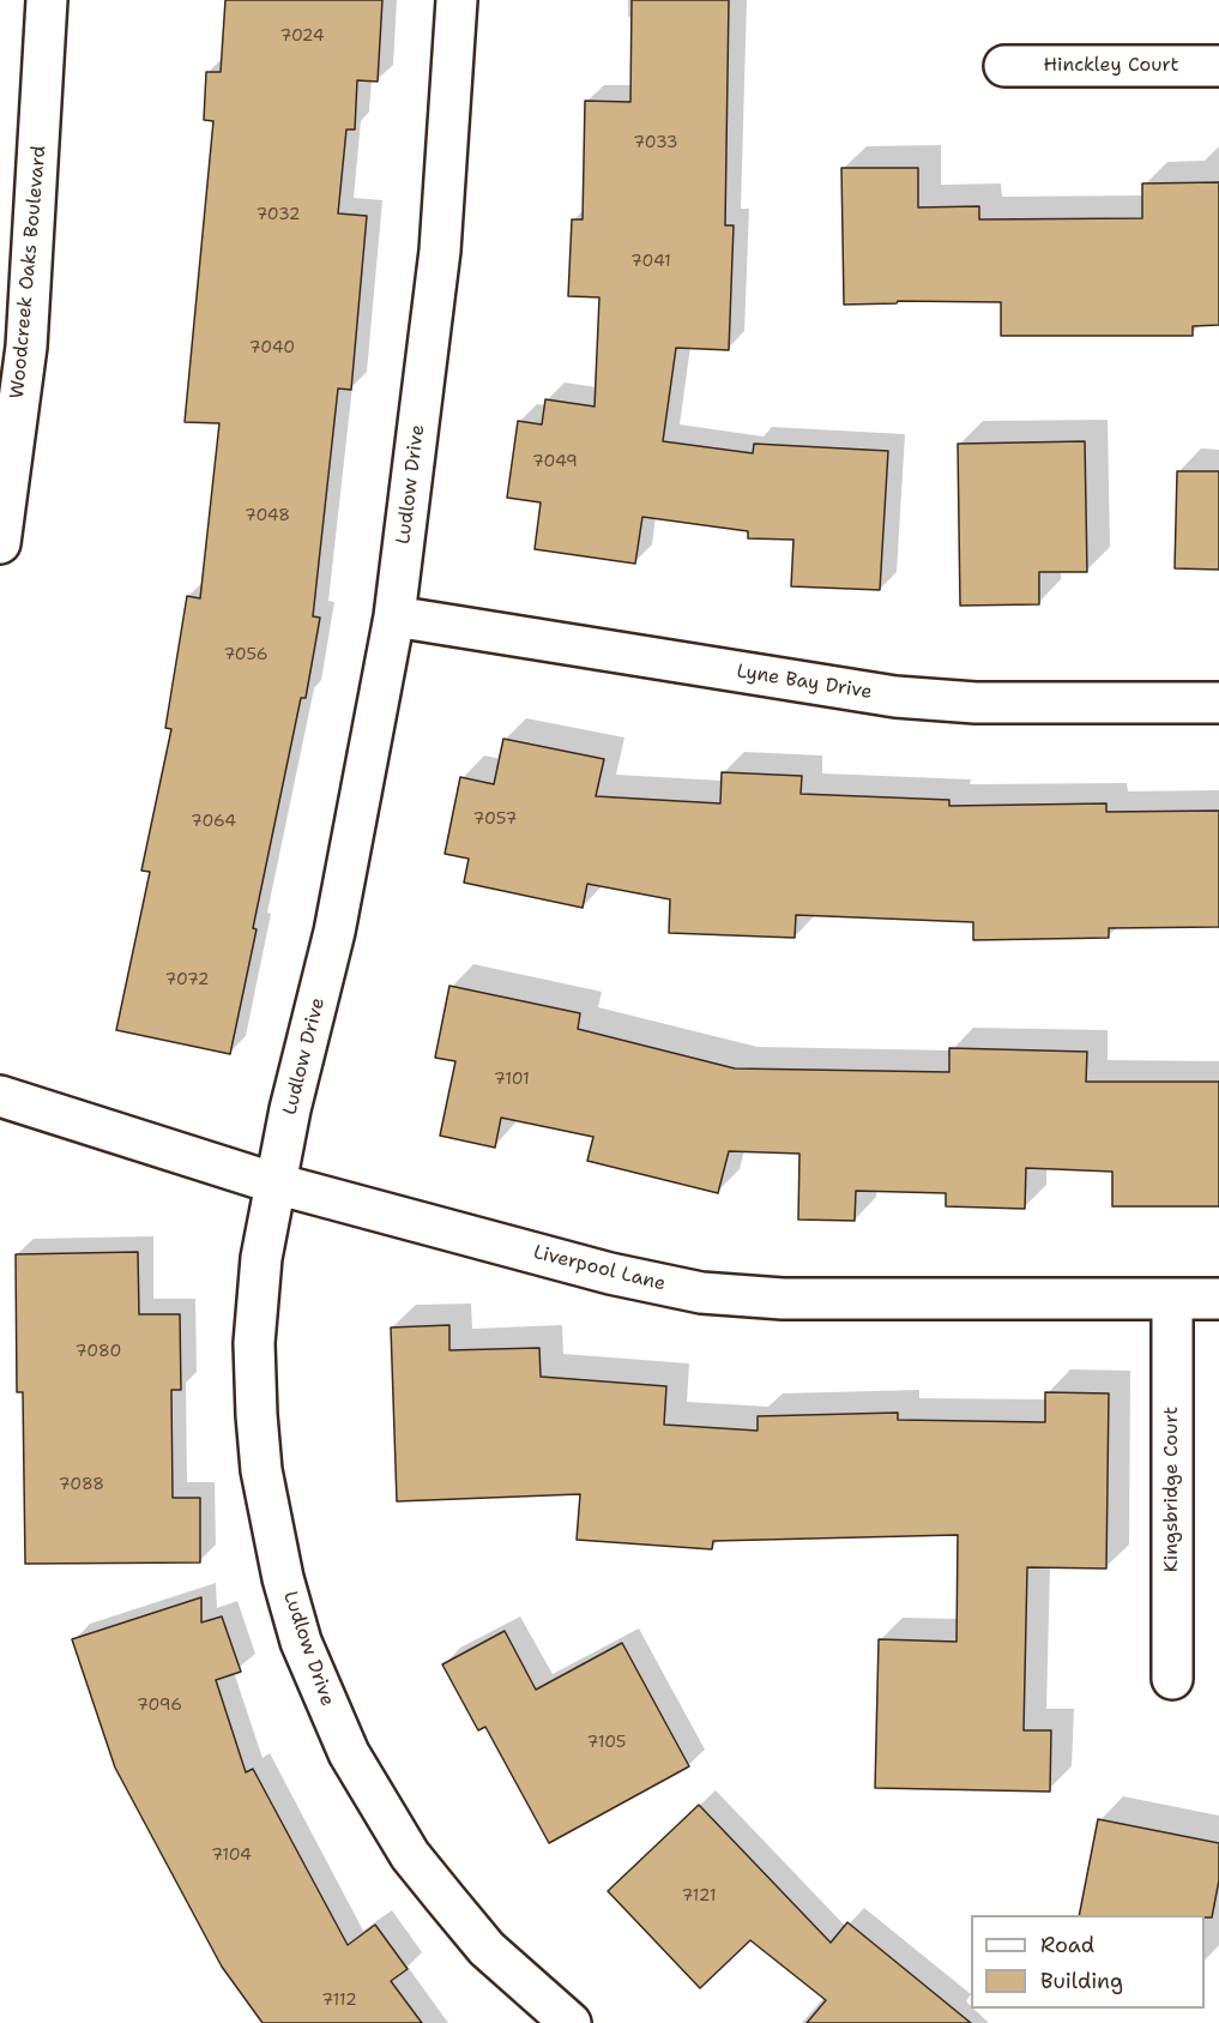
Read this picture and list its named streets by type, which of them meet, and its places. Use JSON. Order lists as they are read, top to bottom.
{
  "streets": {
    "street": [
      "Hinckley Court",
      "Woodcreek Oaks Boulevard",
      "Ludlow Drive",
      "Lyne Bay Drive",
      "Liverpool Lane",
      "Kingsbridge Court"
    ]
  },
  "crossings": [
    ["Ludlow Drive", "Lyne Bay Drive"],
    ["Ludlow Drive", "Liverpool Lane"],
    ["Liverpool Lane", "Kingsbridge Court"]
  ],
  "house_numbers": [
    "7024",
    "7033",
    "7032",
    "7041",
    "7040",
    "7049",
    "7048",
    "7056",
    "7057",
    "7064",
    "7072",
    "7101",
    "7080",
    "7088",
    "7096",
    "7105",
    "7104",
    "7121",
    "7112"
  ],
  "legend": ["Road", "Building"]
}
